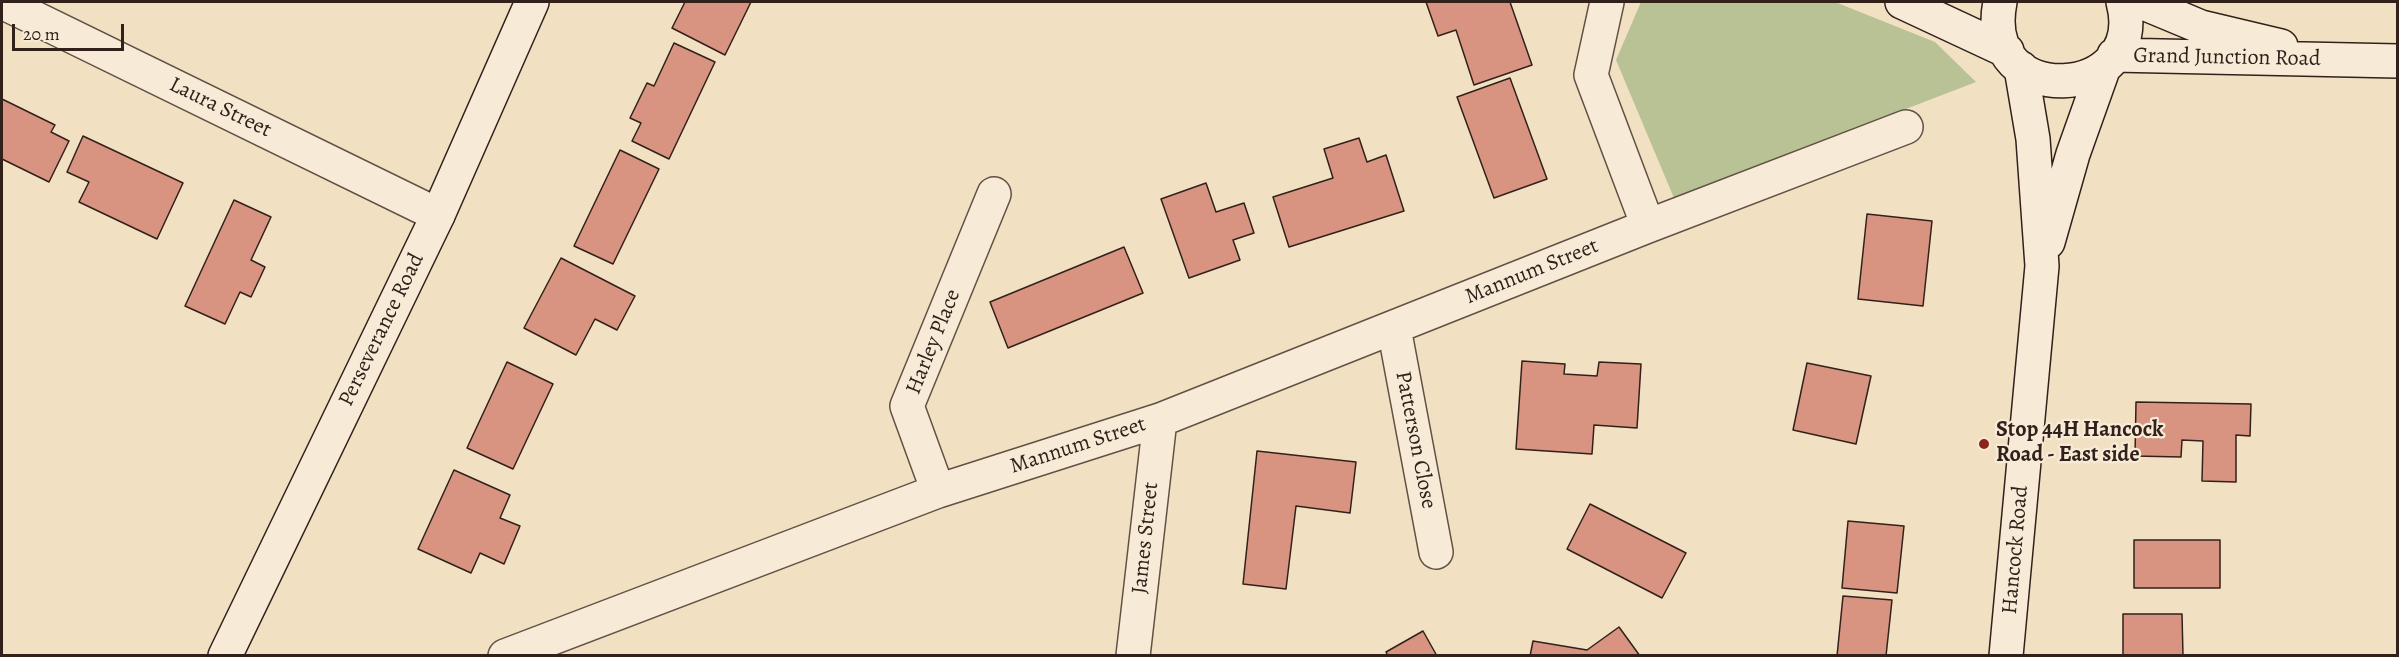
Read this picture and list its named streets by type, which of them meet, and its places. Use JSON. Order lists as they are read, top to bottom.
{
  "streets": {
    "street": [
      "Grand Junction Road",
      "Laura Street",
      "Mannum Street",
      "Perseverance Road",
      "Harley Place",
      "Patterson Close",
      "James Street",
      "Hancock Road"
    ]
  },
  "crossings": [
    ["Grand Junction Road", "Hancock Road"],
    ["Laura Street", "Perseverance Road"],
    ["Mannum Street", "Harley Place"],
    ["Mannum Street", "Patterson Close"],
    ["Mannum Street", "James Street"]
  ],
  "places": ["Stop 44H Hancock Road - East side"],
  "scale_bar": "20 m"
}
